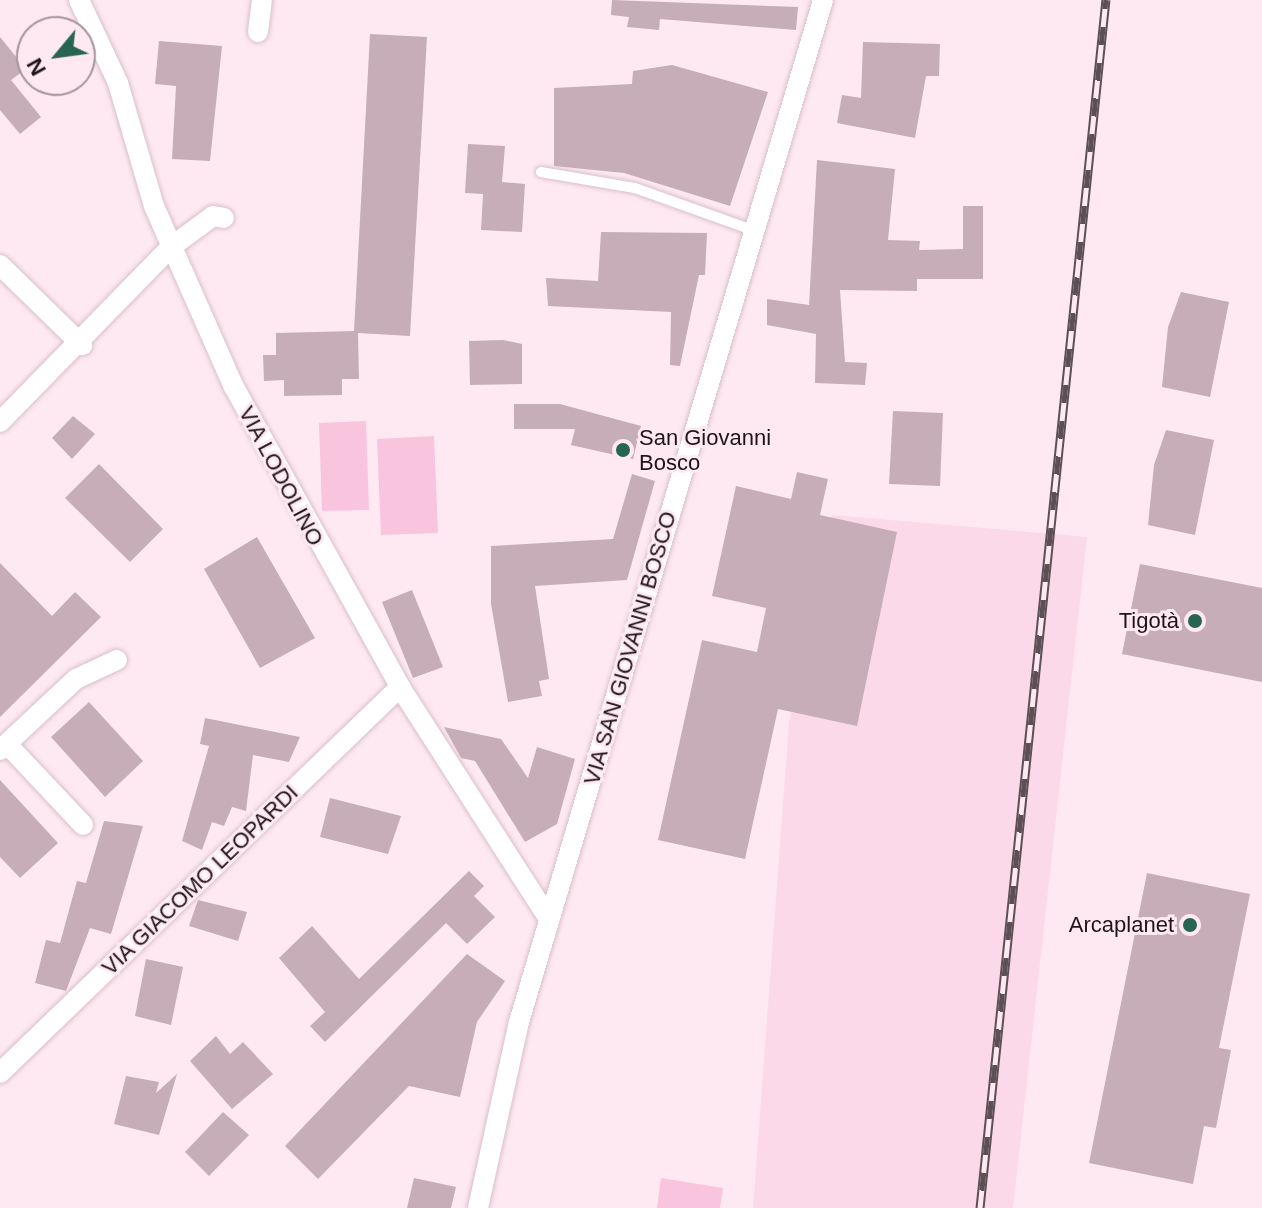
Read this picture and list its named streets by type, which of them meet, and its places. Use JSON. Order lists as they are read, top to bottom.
{
  "streets": {
    "street": ["VIA LODOLINO", "VIA SAN GIOVANNI BOSCO", "VIA GIACOMO LEOPARDI"]
  },
  "crossings": [
    ["VIA LODOLINO", "VIA SAN GIOVANNI BOSCO"],
    ["VIA LODOLINO", "VIA GIACOMO LEOPARDI"]
  ],
  "places": ["San Giovanni Bosco", "Tigotà", "Arcaplanet"],
  "north": "bottom left"
}
